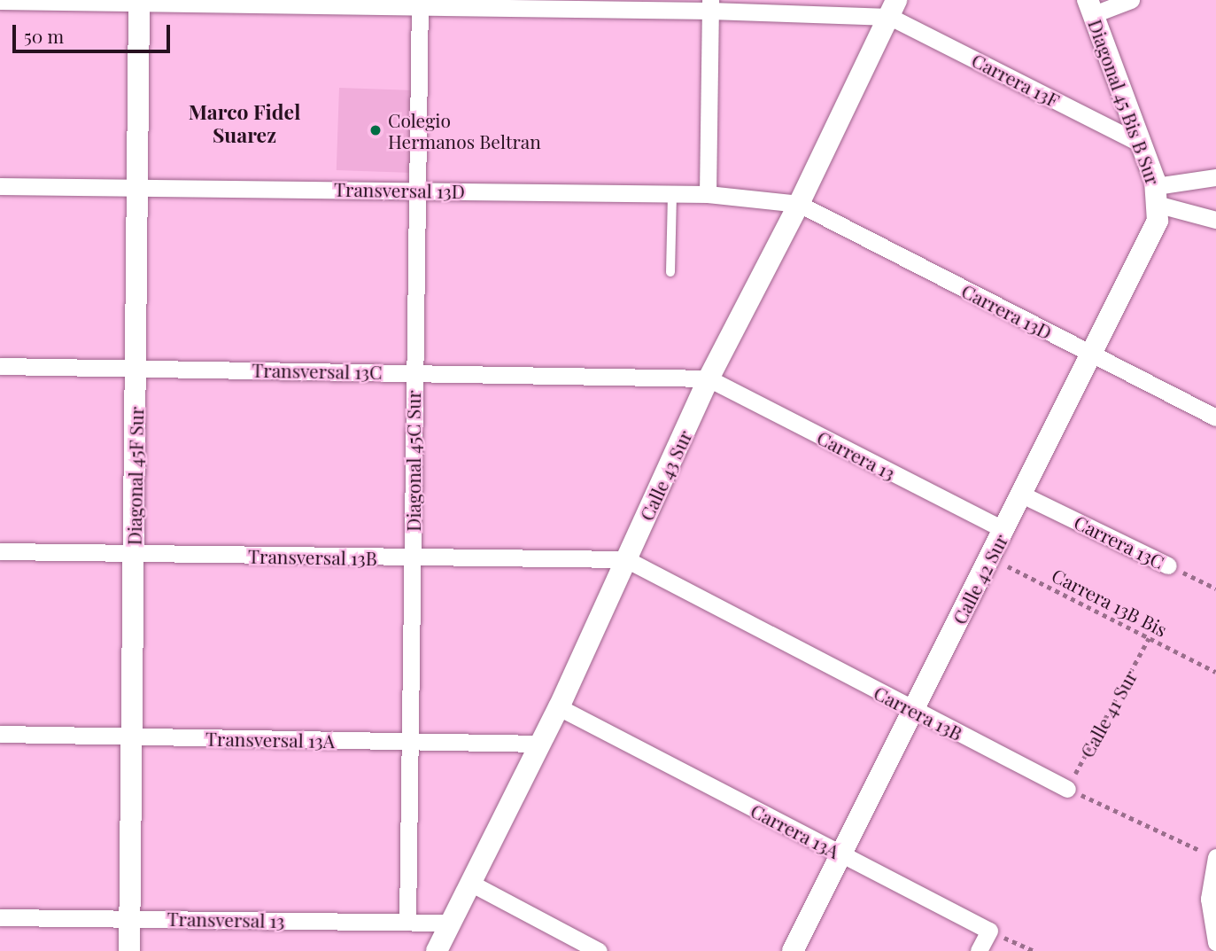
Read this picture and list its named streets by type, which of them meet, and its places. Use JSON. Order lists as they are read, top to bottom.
{
  "streets": {
    "street": [
      "Carrera 13F",
      "Diagonal 45 Bis B Sur",
      "Transversal 13D",
      "Carrera 13D",
      "Transversal 13C",
      "Carrera 13",
      "Diagonal 45C Sur",
      "Calle 43 Sur",
      "Diagonal 45F Sur",
      "Carrera 13C",
      "Transversal 13B",
      "Calle 42 Sur",
      "Carrera 13B",
      "Transversal 13A",
      "Carrera 13A",
      "Transversal 13"
    ],
    "path": ["Carrera 13B Bis", "Calle 41 Sur"]
  },
  "crossings": [
    ["Carrera 13F", "Diagonal 45 Bis B Sur"],
    ["Carrera 13F", "Calle 43 Sur"],
    ["Diagonal 45 Bis B Sur", "Calle 42 Sur"],
    ["Transversal 13D", "Carrera 13D"],
    ["Transversal 13D", "Diagonal 45C Sur"],
    ["Transversal 13D", "Calle 43 Sur"],
    ["Transversal 13D", "Diagonal 45F Sur"],
    ["Carrera 13D", "Calle 43 Sur"],
    ["Carrera 13D", "Calle 42 Sur"],
    ["Transversal 13C", "Carrera 13"],
    ["Transversal 13C", "Diagonal 45C Sur"],
    ["Transversal 13C", "Calle 43 Sur"],
    ["Transversal 13C", "Diagonal 45F Sur"],
    ["Carrera 13", "Calle 43 Sur"],
    ["Carrera 13", "Calle 42 Sur"],
    ["Diagonal 45C Sur", "Transversal 13B"],
    ["Diagonal 45C Sur", "Transversal 13A"],
    ["Diagonal 45C Sur", "Transversal 13"],
    ["Calle 43 Sur", "Transversal 13B"],
    ["Calle 43 Sur", "Carrera 13B"],
    ["Calle 43 Sur", "Transversal 13A"],
    ["Calle 43 Sur", "Carrera 13A"],
    ["Calle 43 Sur", "Transversal 13"],
    ["Diagonal 45F Sur", "Transversal 13B"],
    ["Diagonal 45F Sur", "Transversal 13A"],
    ["Diagonal 45F Sur", "Transversal 13"],
    ["Carrera 13C", "Calle 42 Sur"],
    ["Transversal 13B", "Carrera 13B"],
    ["Calle 42 Sur", "Carrera 13B Bis"],
    ["Calle 42 Sur", "Carrera 13B"],
    ["Calle 42 Sur", "Carrera 13A"],
    ["Carrera 13B Bis", "Calle 41 Sur"],
    ["Carrera 13B", "Calle 41 Sur"]
  ],
  "districts": ["Marco Fidel Suarez"],
  "places": ["Colegio Hermanos Beltran"],
  "scale_bar": "50 m"
}
